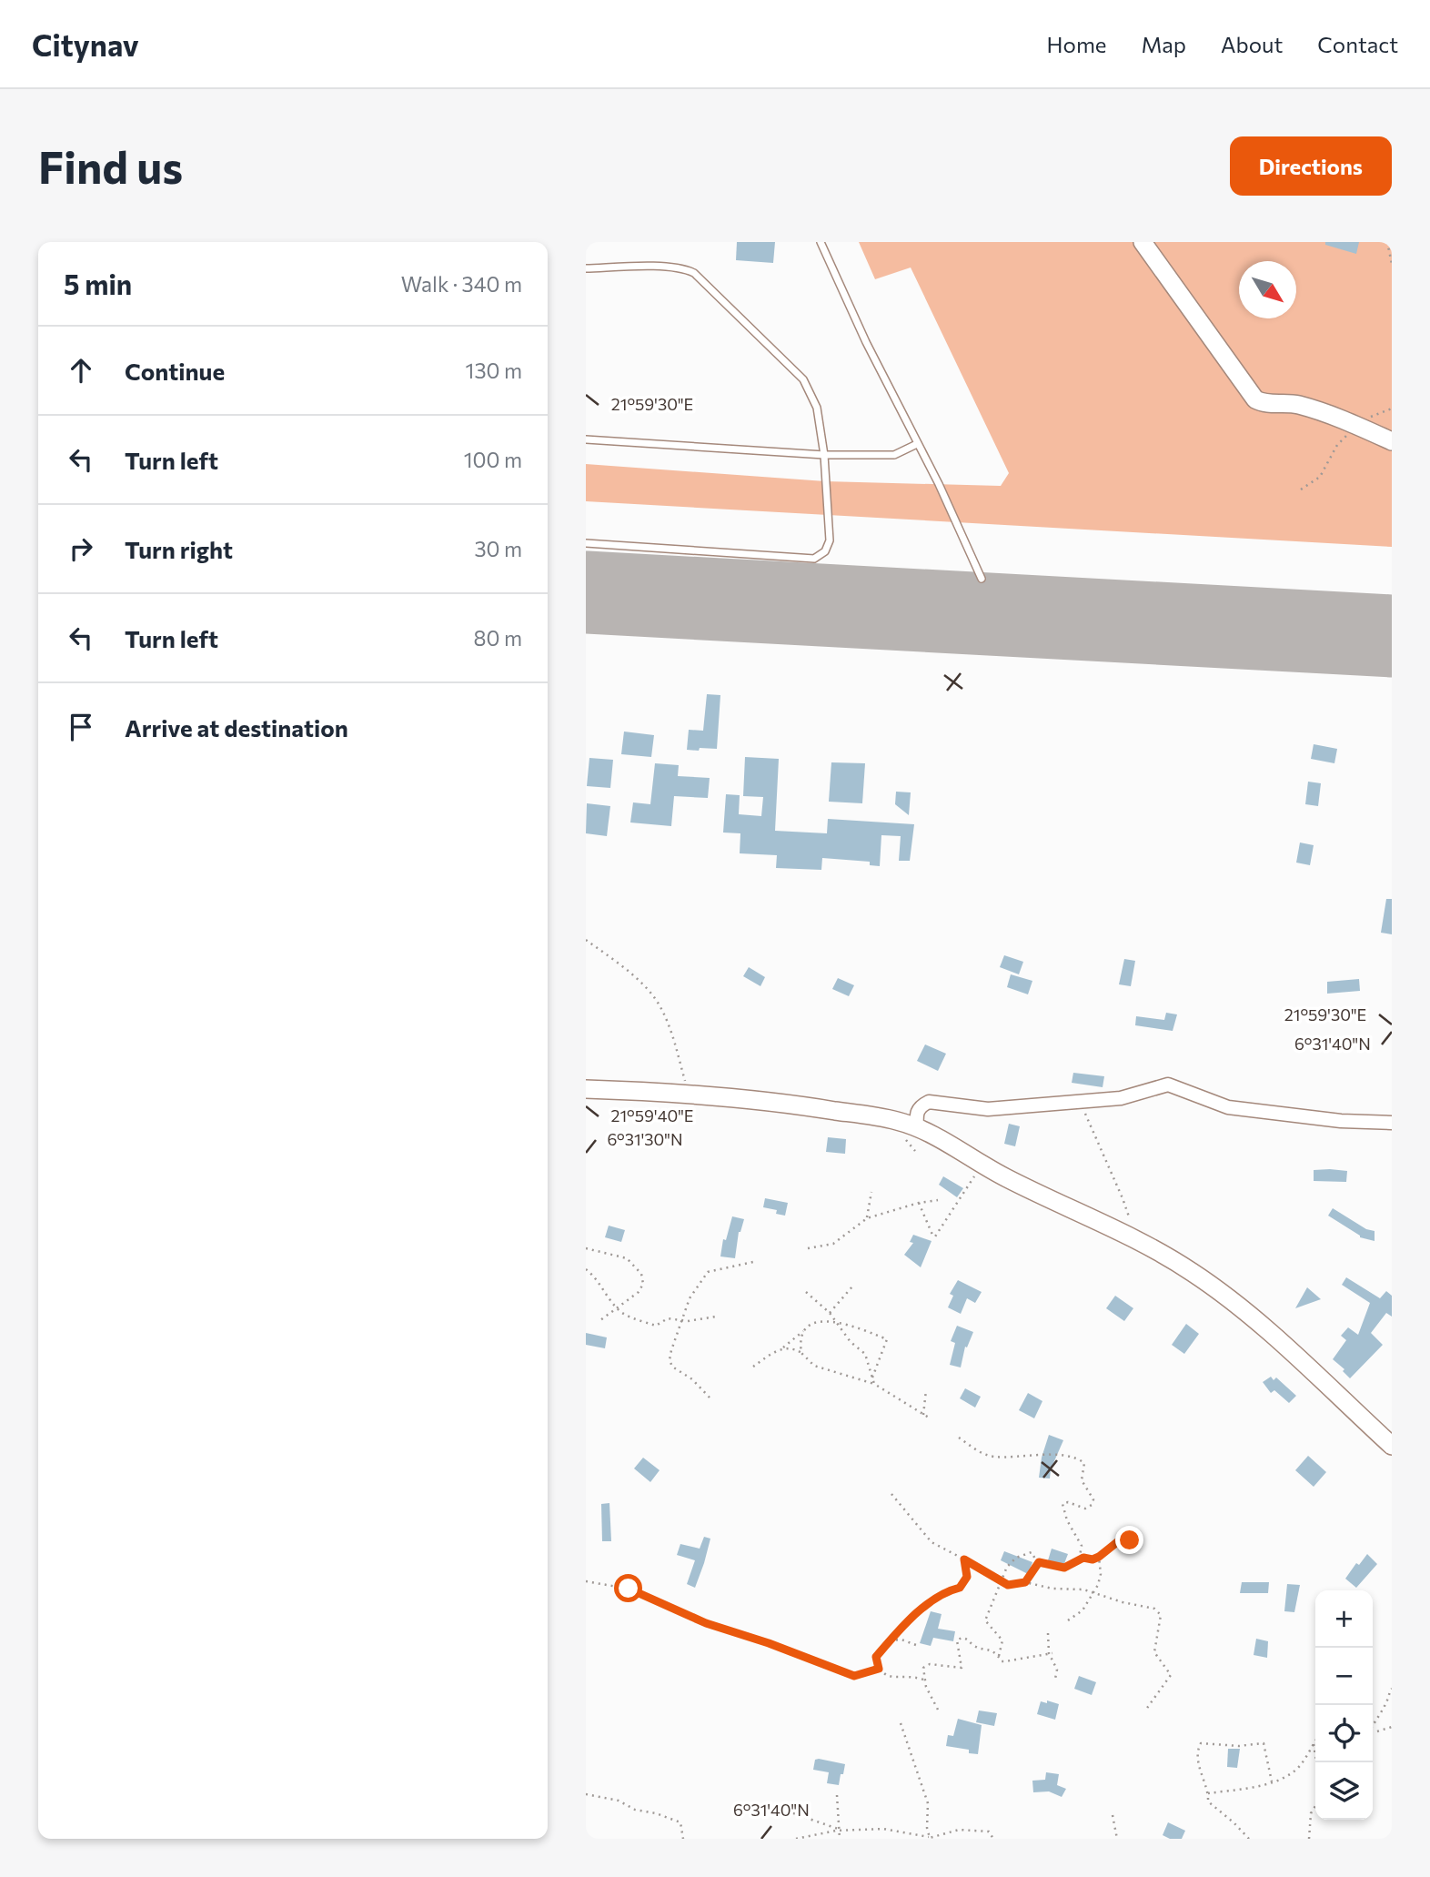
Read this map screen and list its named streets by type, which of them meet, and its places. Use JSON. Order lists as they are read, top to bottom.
{
  "north": "bottom right",
  "page": {
    "header": "Citynav",
    "nav": [
      "Home",
      "Map",
      "About",
      "Contact"
    ],
    "buttons": "Directions",
    "title": "Find us",
    "heading": ["5 min", "Walk · 340 m"],
    "list": [
      ["Continue", "130 m"],
      ["Turn left", "100 m"],
      ["Turn right", "30 m"],
      ["Turn left", "80 m"],
      "Arrive at destination"
    ],
    "map_buttons": ["+", "−"]
  },
  "coordinates": [
    "21°59'30\"E",
    "6°31'40\"N",
    "21°59'40\"E",
    "6°31'30\"N"
  ]
}
